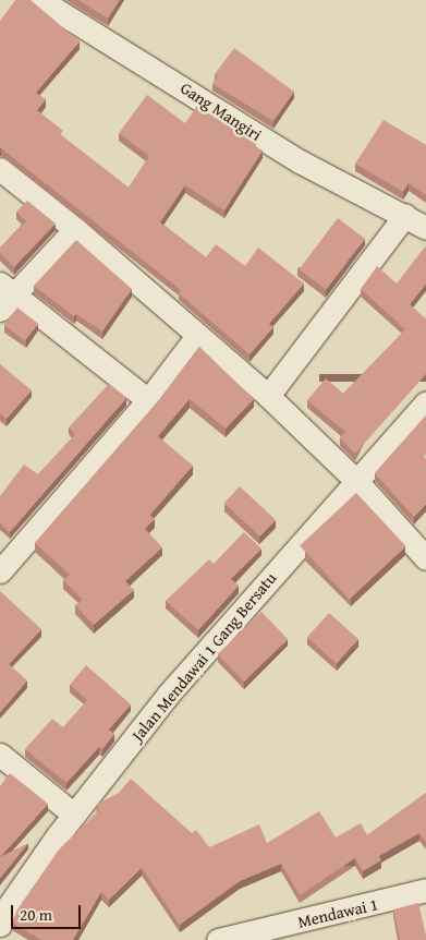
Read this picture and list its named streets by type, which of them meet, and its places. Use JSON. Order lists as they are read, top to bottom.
{
  "streets": {
    "street": ["Gang Mangiri", "Jalan Mendawai 1 Gang Bersatu", "Mendawai 1"]
  },
  "scale_bar": "20 m"
}
